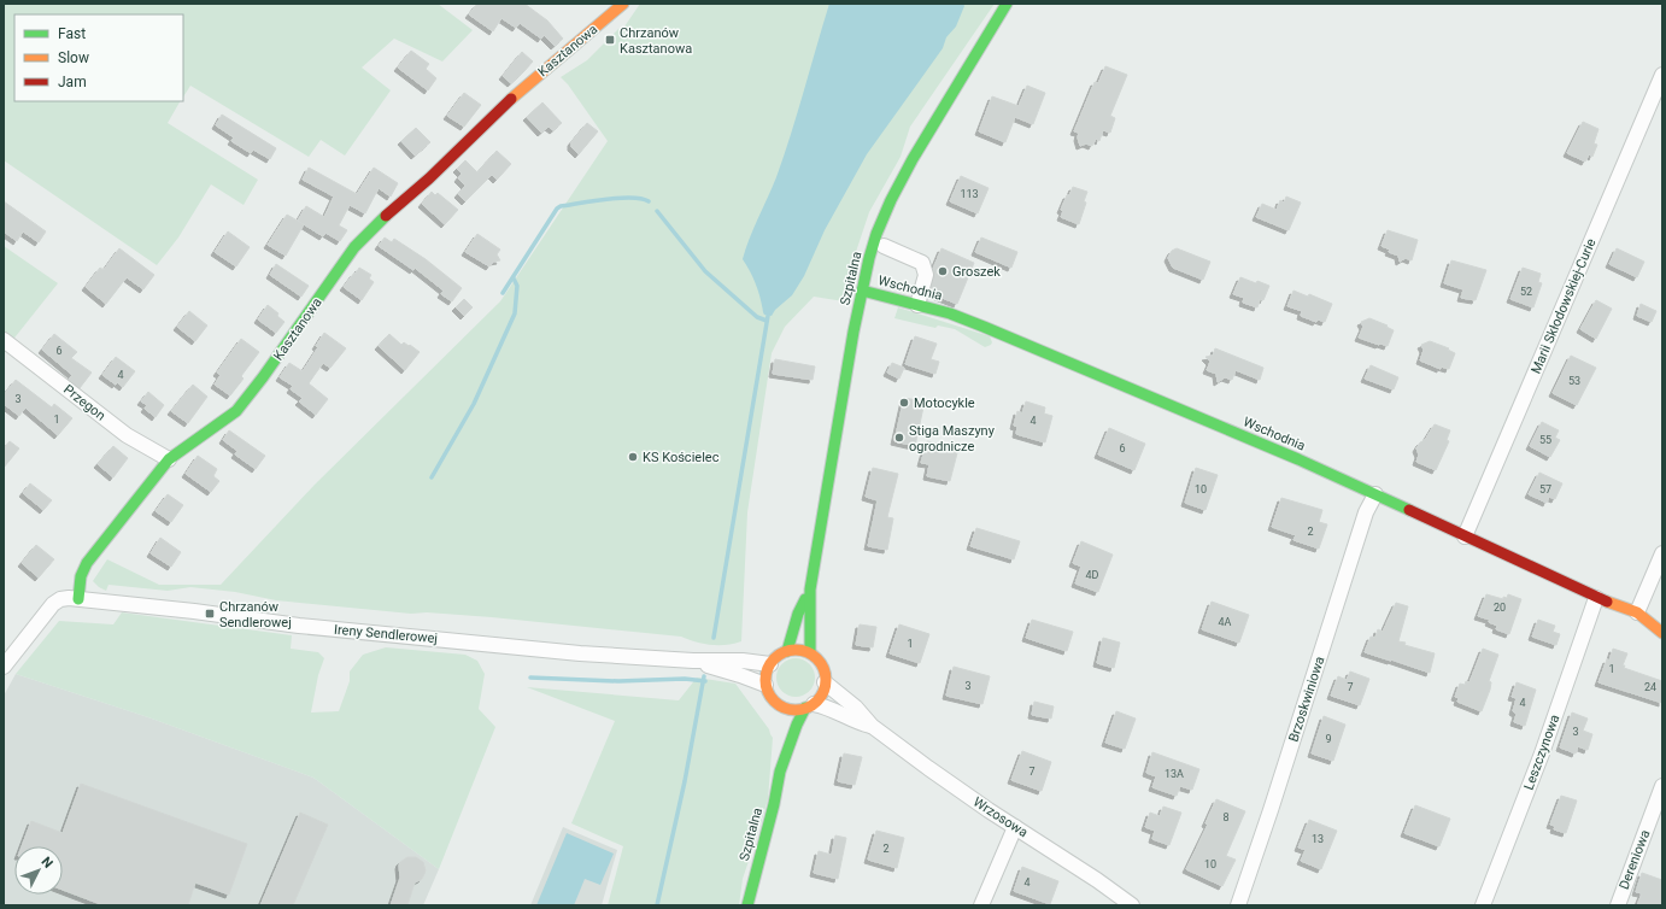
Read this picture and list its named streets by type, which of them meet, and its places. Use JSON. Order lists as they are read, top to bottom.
{
  "streets": {
    "street": [
      "Kasztanowa",
      "Szpitalna",
      "Wschodnia",
      "Marii Skłodowskiej-Curie",
      "Przegon",
      "Ireny Sendlerowej",
      "Brzoskwiniowa",
      "Leszczynowa",
      "Wrzosowa",
      "Dereniowa"
    ]
  },
  "crossings": [
    ["Kasztanowa", "Przegon"],
    ["Kasztanowa", "Ireny Sendlerowej"],
    ["Szpitalna", "Wschodnia"],
    ["Szpitalna", "Wrzosowa"],
    ["Wschodnia", "Marii Skłodowskiej-Curie"],
    ["Wschodnia", "Brzoskwiniowa"],
    ["Wschodnia", "Leszczynowa"]
  ],
  "places": {
    "transit": ["Chrzanów Kasztanowa", "Chrzanów Sendlerowej"],
    "other": [
      "Groszek",
      "Motocykle",
      "Stiga Maszyny ogrodnicze",
      "KS Kościelec"
    ]
  },
  "house_numbers": [
    "113",
    "52",
    "6",
    "4",
    "53",
    "3",
    "1",
    "4",
    "55",
    "6",
    "10",
    "57",
    "2",
    "4D",
    "20",
    "4A",
    "1",
    "1",
    "3",
    "7",
    "24",
    "4",
    "3",
    "9",
    "7",
    "13A",
    "8",
    "13",
    "2",
    "10",
    "4"
  ],
  "legend": ["Fast", "Slow", "Jam"],
  "north": "top right"
}
